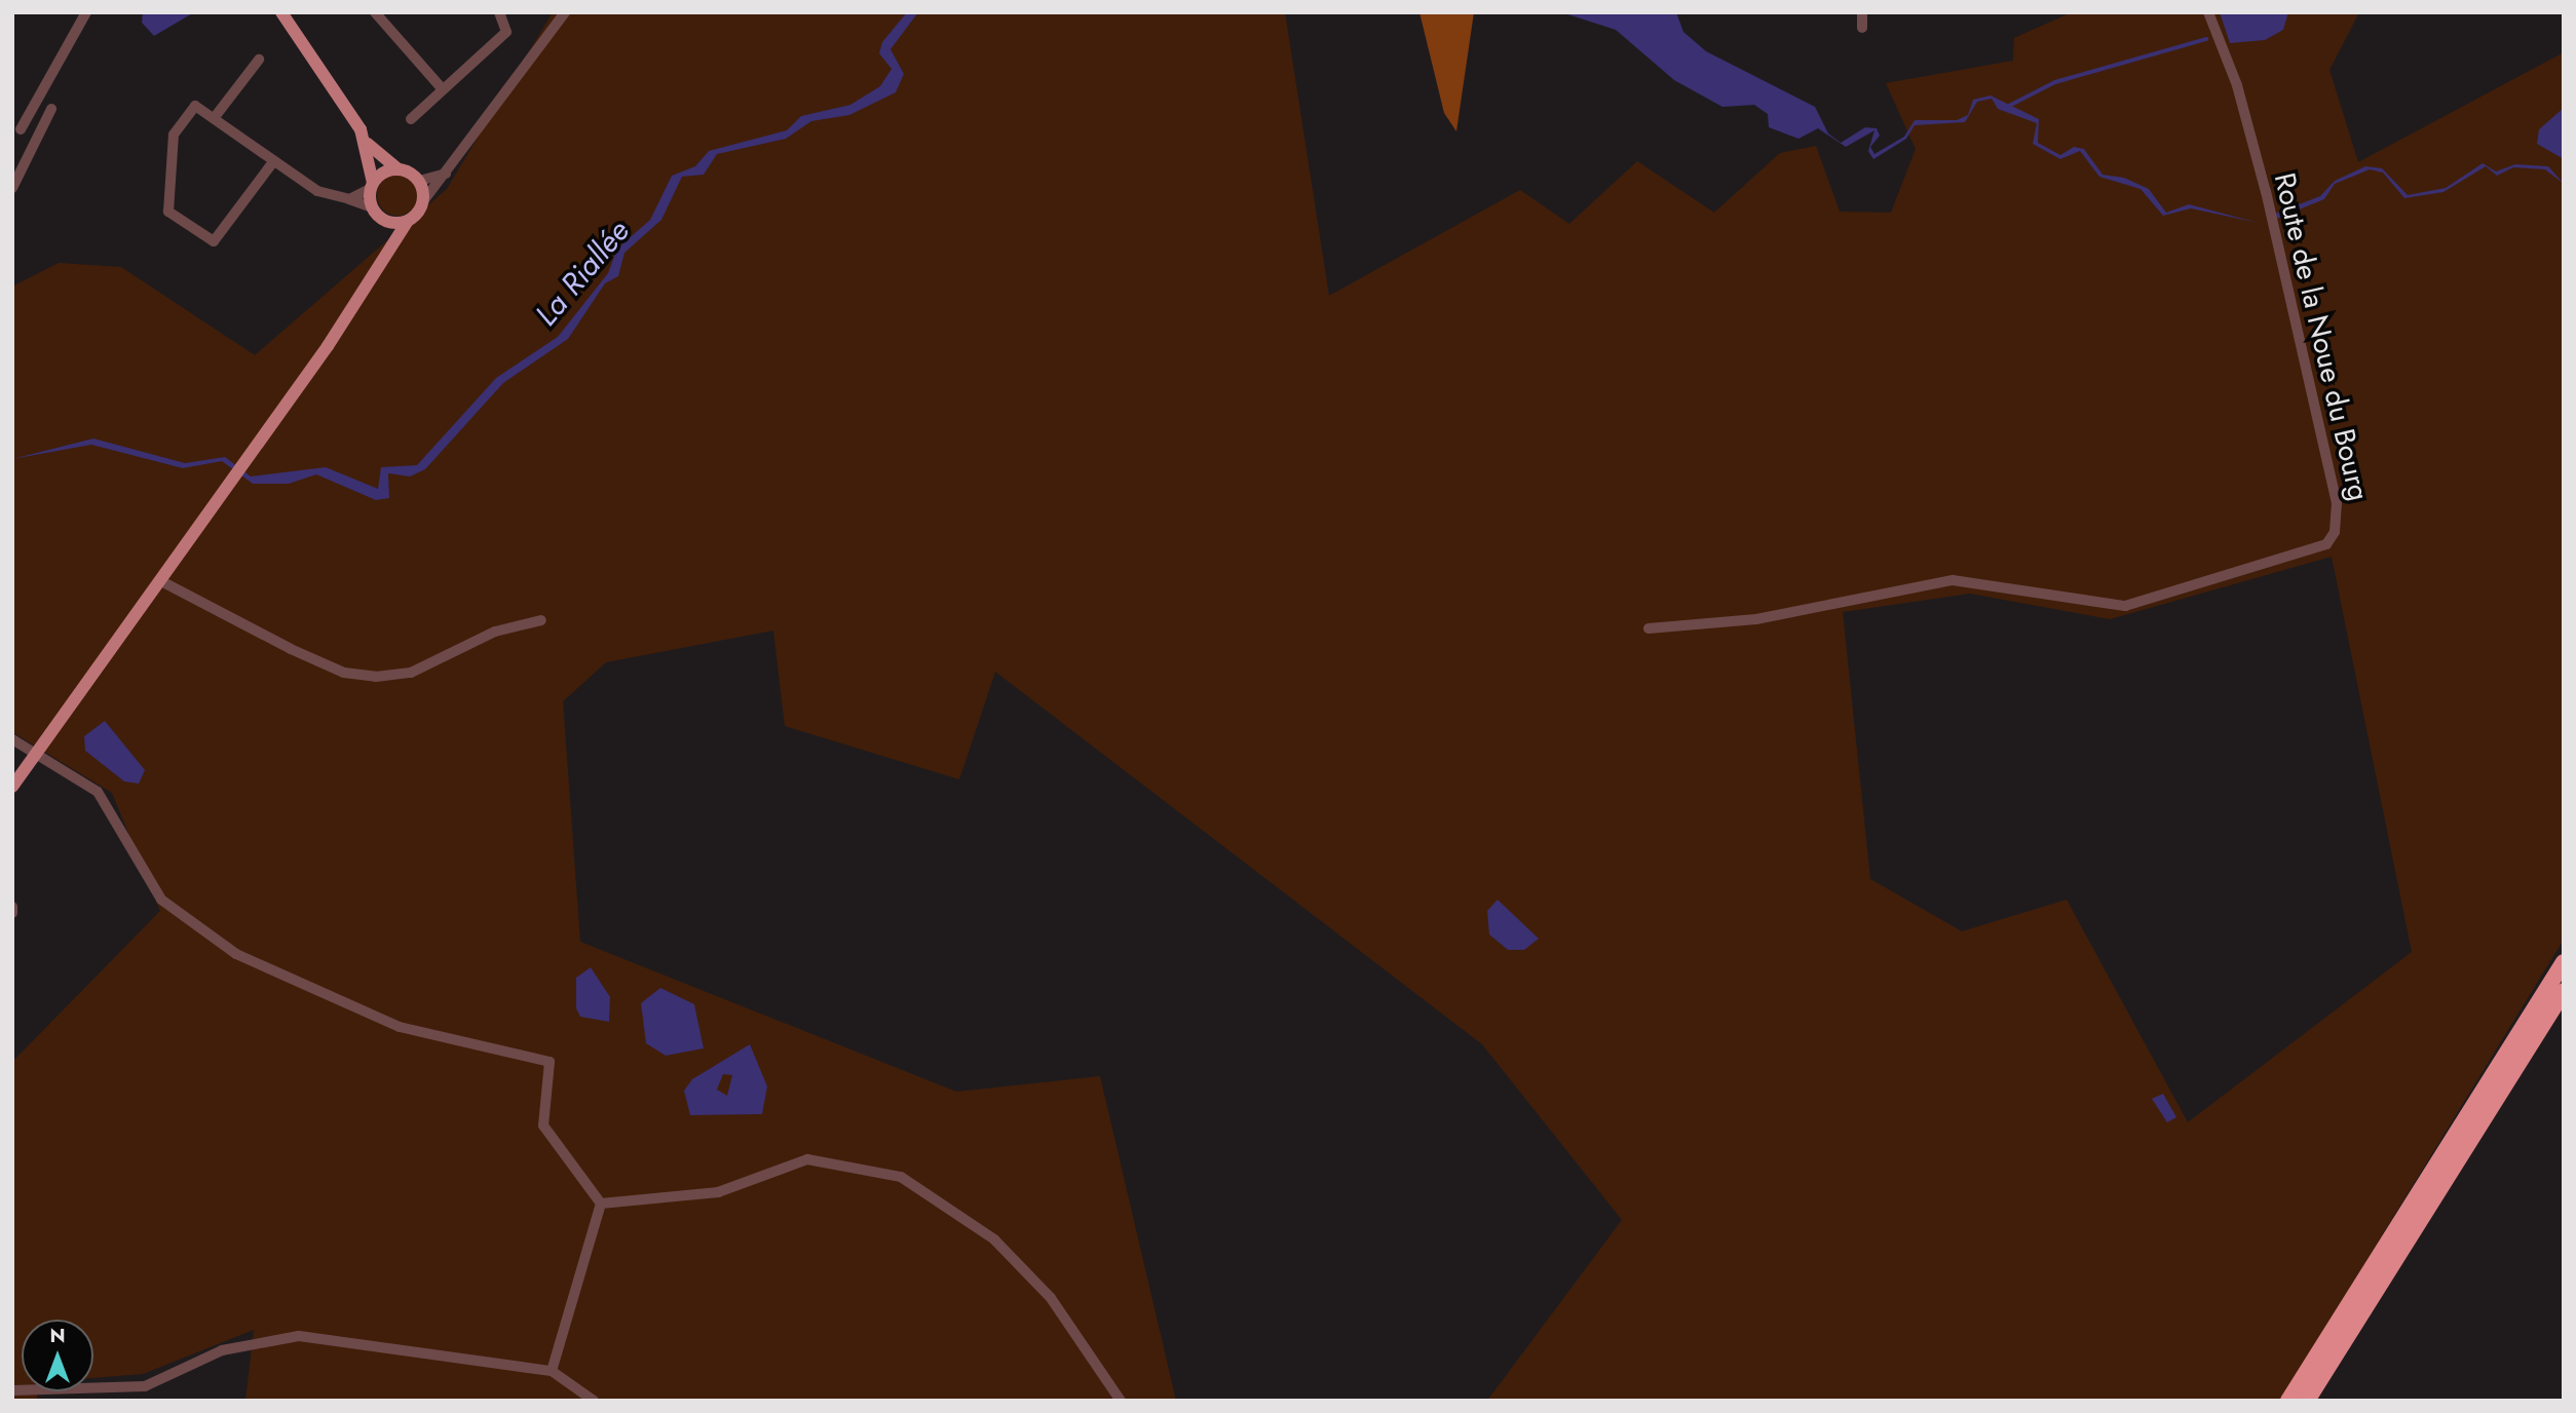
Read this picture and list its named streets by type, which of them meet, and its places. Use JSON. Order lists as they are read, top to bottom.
{
  "streets": {
    "street": ["Route de la Noue du Bourg"]
  },
  "water": ["La Riallée"],
  "north": "top"
}
